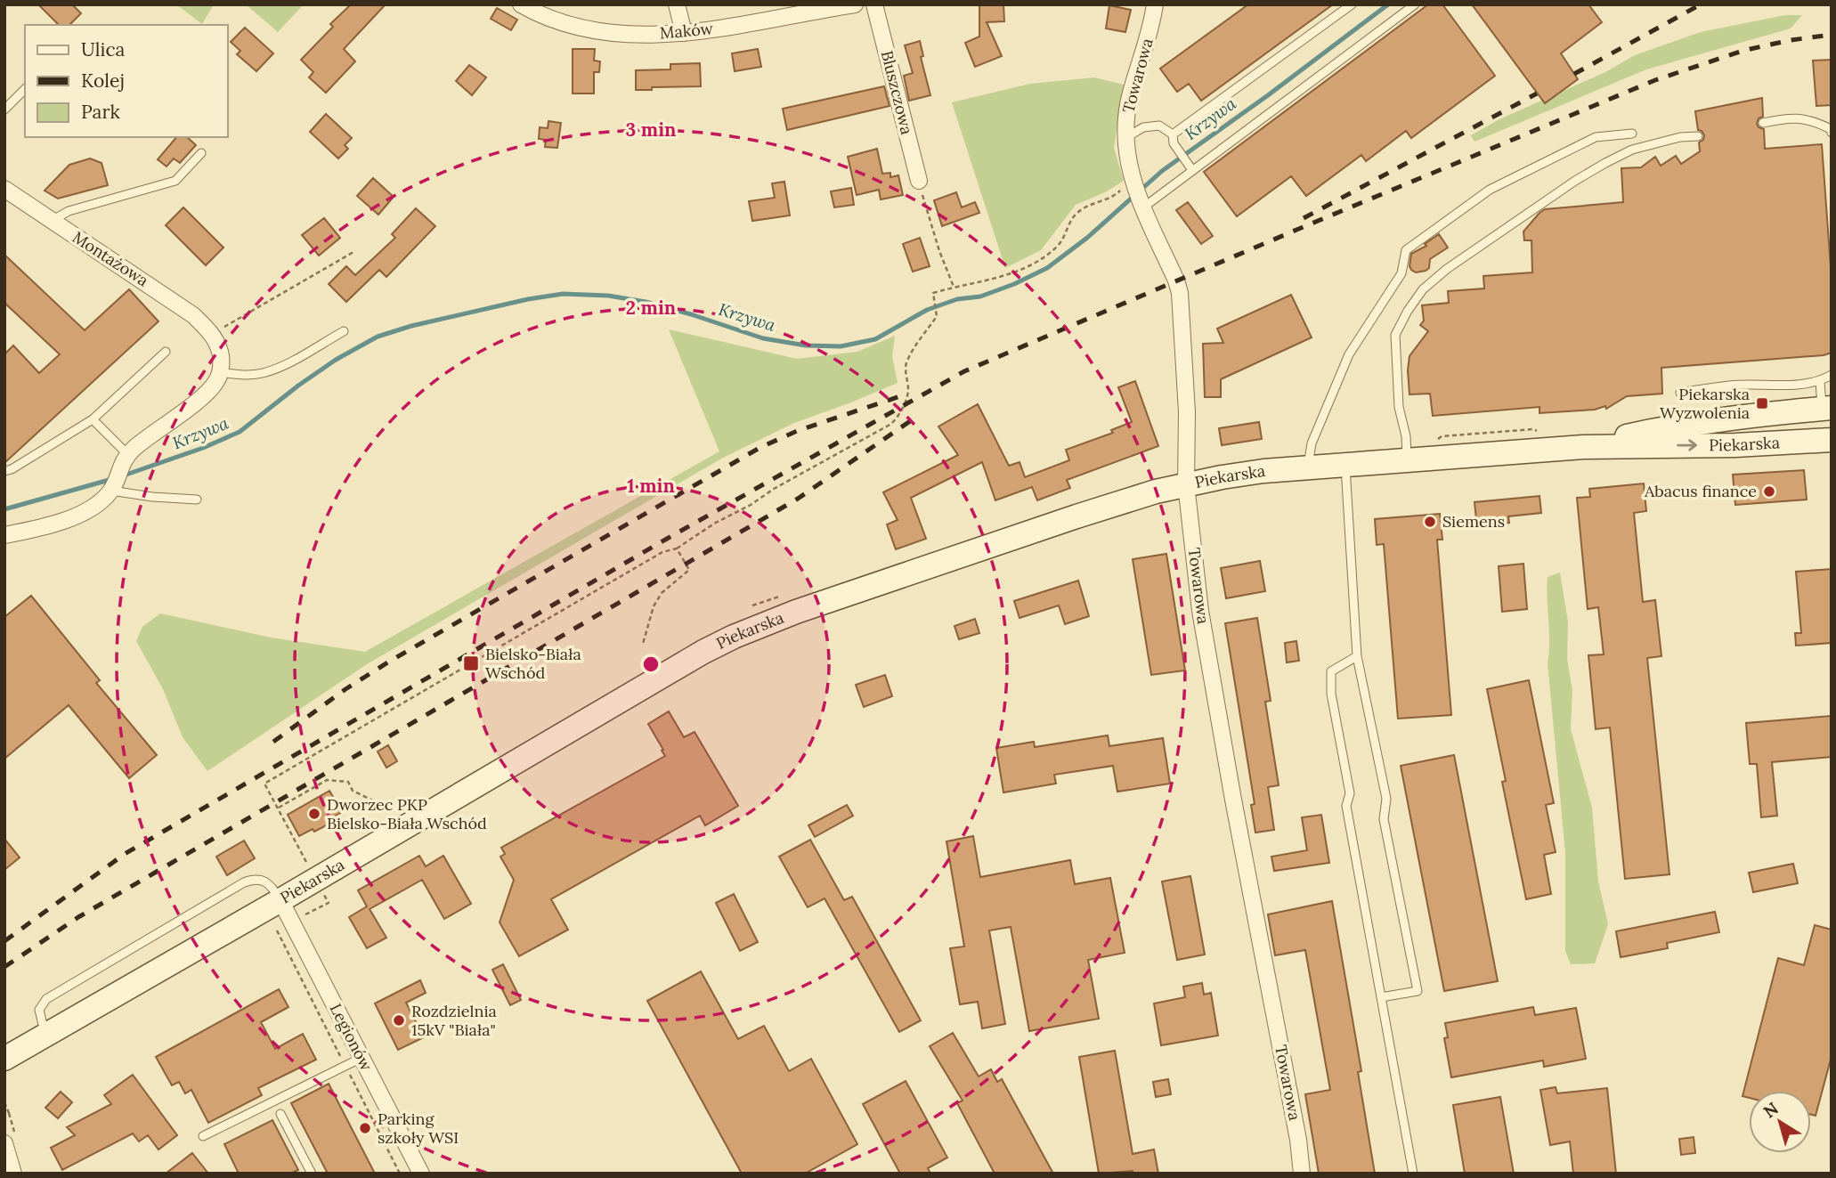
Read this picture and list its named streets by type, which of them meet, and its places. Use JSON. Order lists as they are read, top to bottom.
{
  "streets": {
    "street": [
      "Maków",
      "Towarowa",
      "Bluszczowa",
      "Montażowa",
      "Piekarska",
      "Legionów"
    ]
  },
  "crossings": [
    ["Towarowa", "Piekarska"],
    ["Piekarska", "Legionów"]
  ],
  "water": ["Krzywa"],
  "places": {
    "transit": ["Piekarska Wyzwolenia", "Bielsko-Biała Wschód"],
    "other": [
      "Abacus finance",
      "Siemens",
      "Dworzec PKP Bielsko-Biała Wschód",
      "Rozdzielnia 15kV \"Biała\"",
      "Parking szkoły WSI"
    ]
  },
  "legend": ["Ulica", "Kolej", "Park"],
  "north": "top left",
  "rings": ["3 min", "2 min", "1 min"]
}
